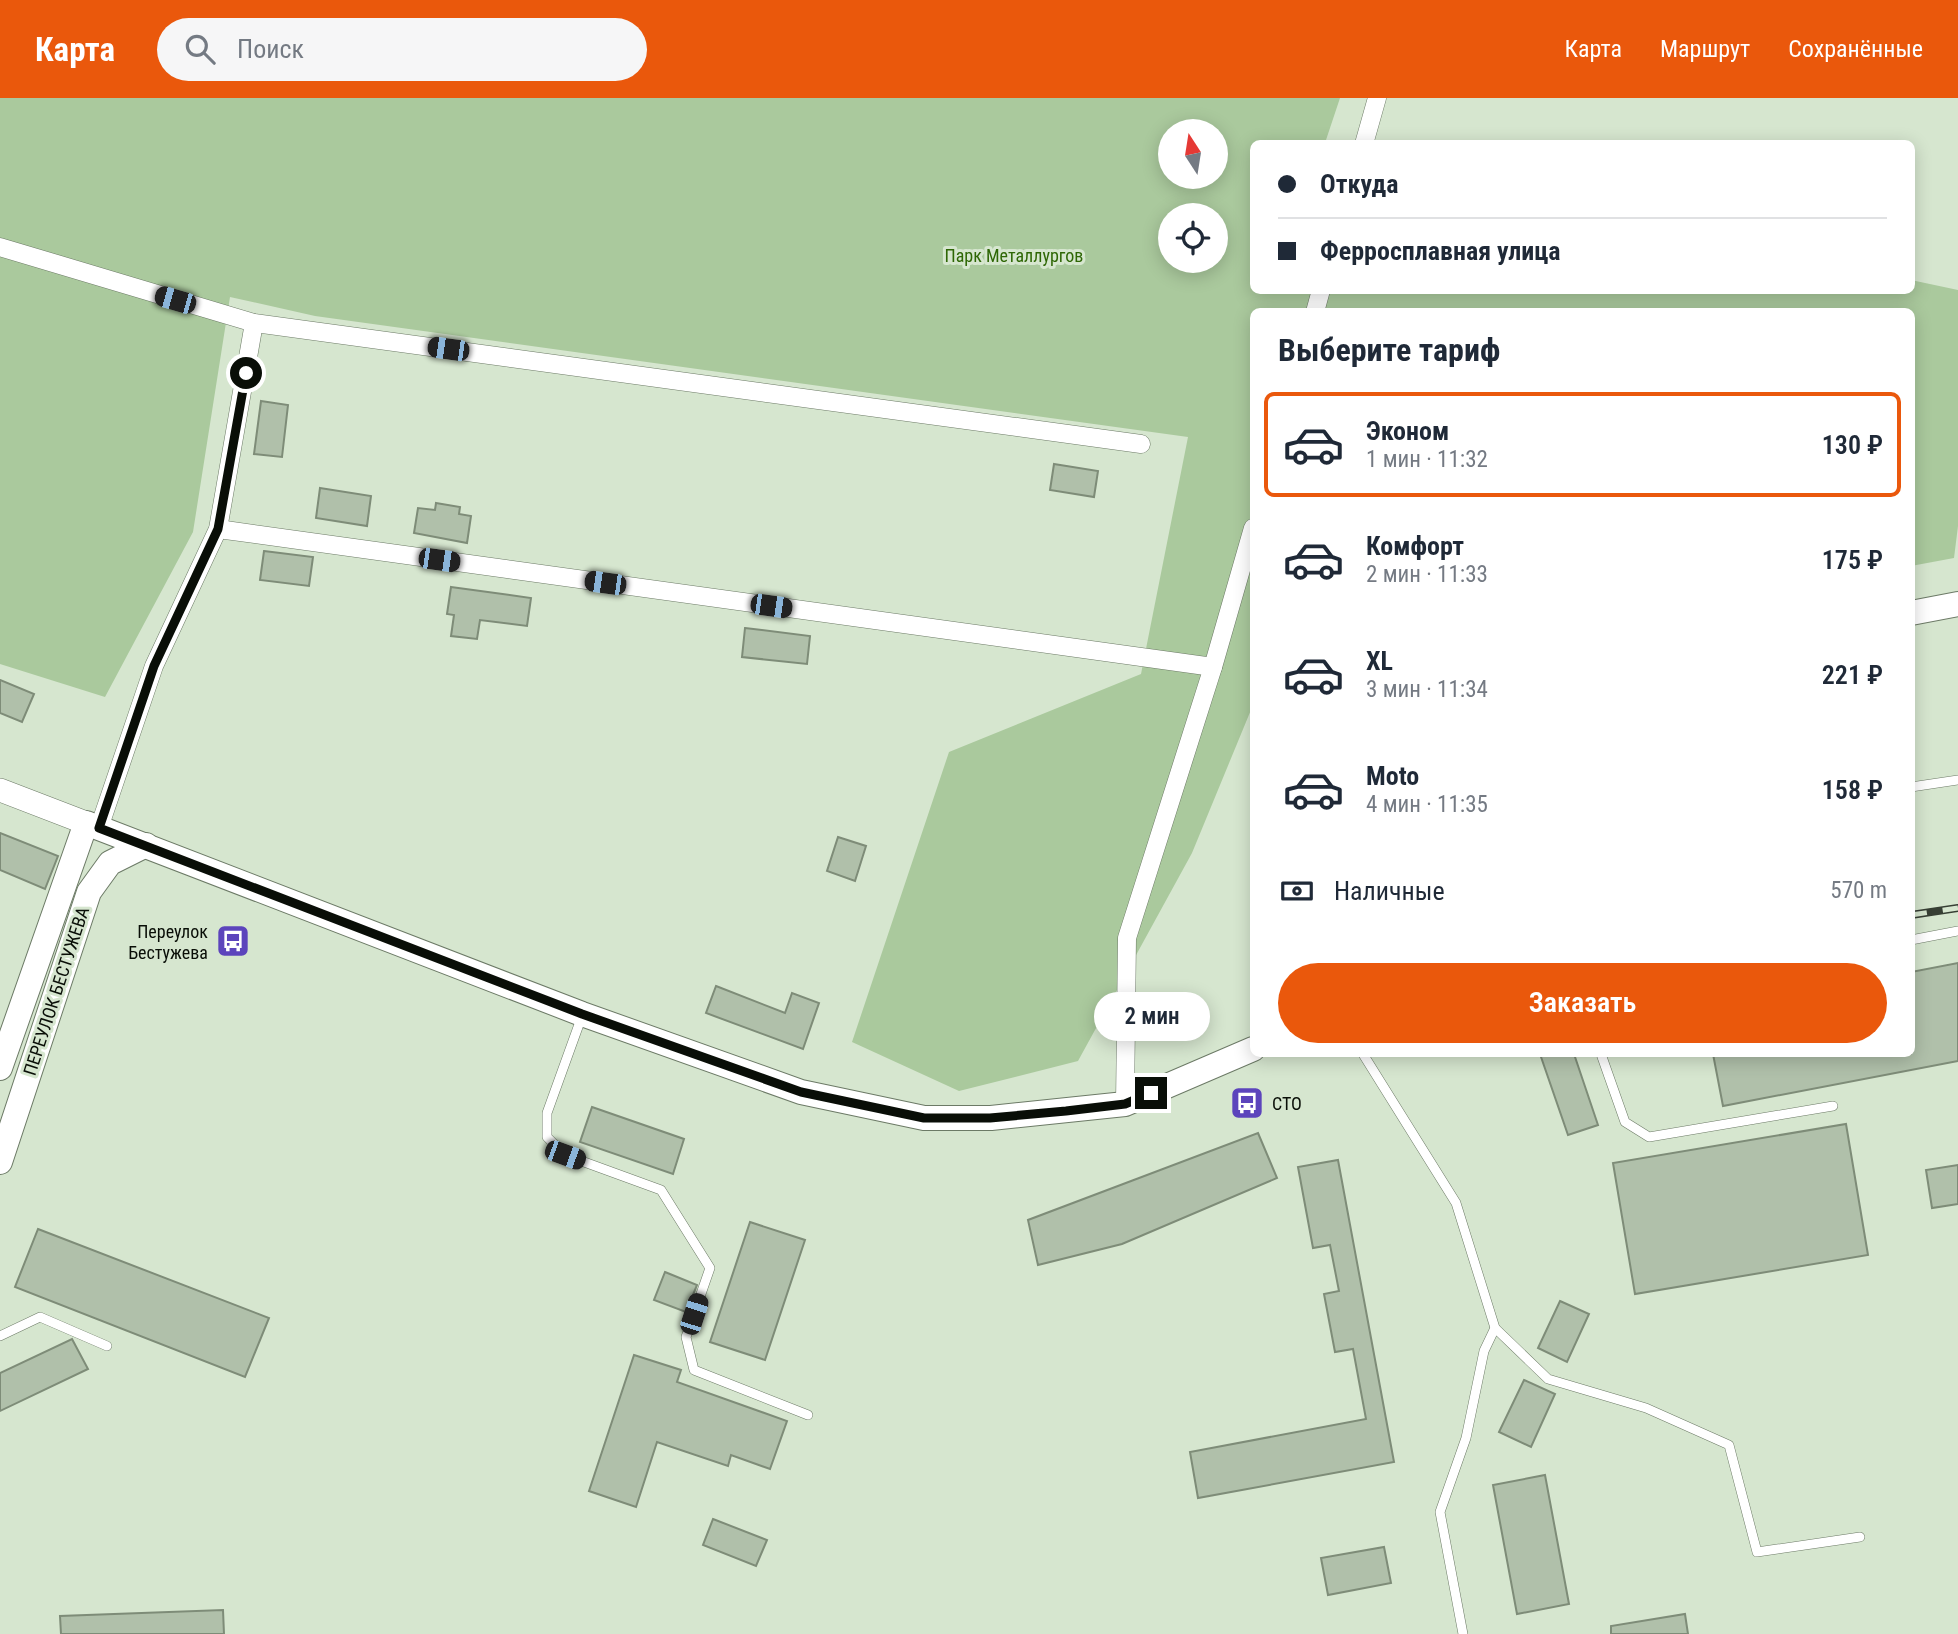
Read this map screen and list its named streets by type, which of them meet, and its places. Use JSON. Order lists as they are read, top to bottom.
{
  "streets": {
    "main road": ["ПЕРЕУЛОК БЕСТУЖЕВА"]
  },
  "parks": ["Парк Металлургов"],
  "places": {
    "bus stop": ["Переулок Бестужева", "СТО"]
  },
  "north": "top",
  "page": {
    "header": "Карта",
    "search": "Поиск",
    "nav": ["Карта", "Маршрут", "Сохранённые"],
    "banner": ["Откуда", "Ферросплавная улица"],
    "heading": "Выберите тариф",
    "list": [
      {
        "name": "Эконом",
        "note": "1 мин · 11:32",
        "value": "130 ₽"
      },
      {
        "name": "Комфорт",
        "note": "2 мин · 11:33",
        "value": "175 ₽"
      },
      {
        "name": "XL",
        "note": "3 мин · 11:34",
        "value": "221 ₽"
      },
      {
        "name": "Moto",
        "note": "4 мин · 11:35",
        "value": "158 ₽"
      }
    ],
    "pay": ["Наличные", "570 m"],
    "buttons": "Заказать",
    "bubble": "2 мин"
  }
}
